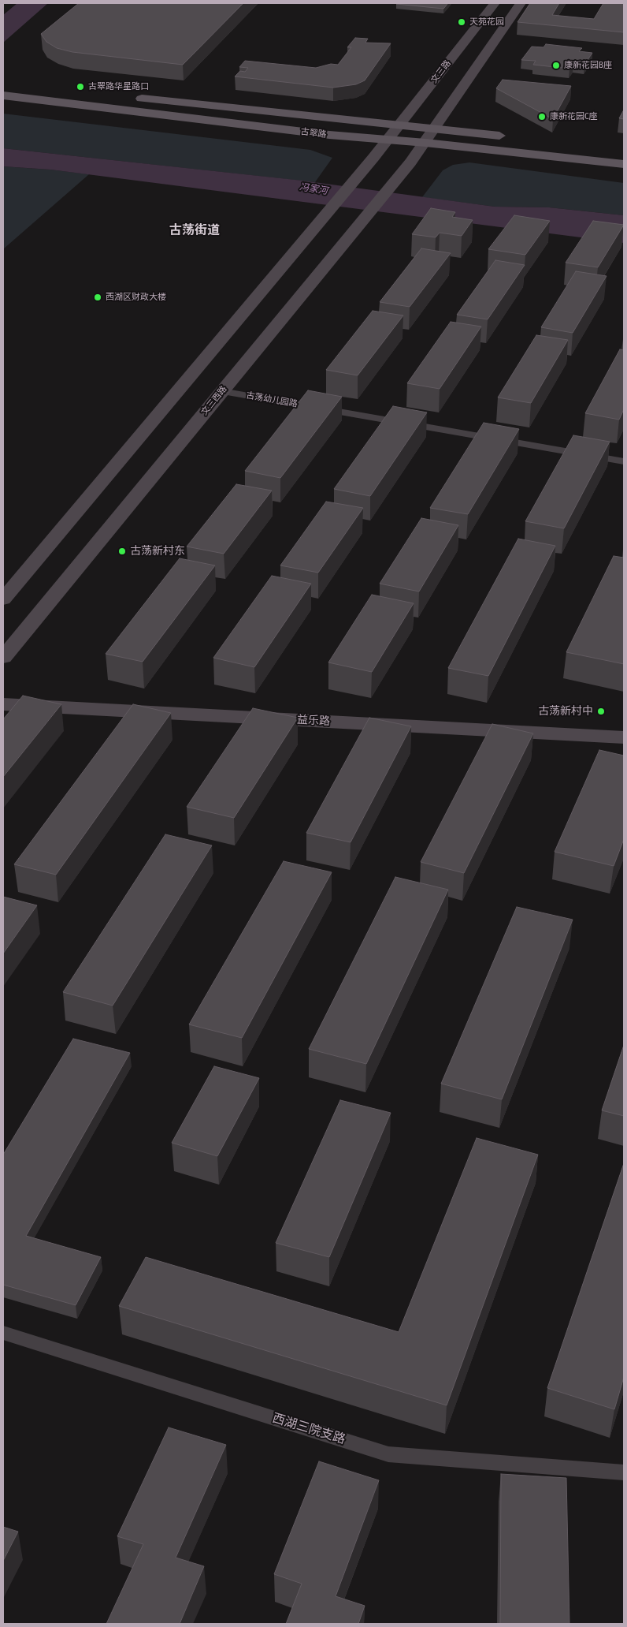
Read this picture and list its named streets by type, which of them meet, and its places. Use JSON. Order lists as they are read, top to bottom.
{
  "streets": {
    "main road": [
      "文三路",
      "古翠路",
      "文三西路",
      "益乐路"
    ],
    "lane": ["古荡幼儿园路", "西湖三院支路"]
  },
  "crossings": [
    ["文三路", "古翠路"],
    ["古翠路", "文三西路"],
    ["古荡幼儿园路", "文三西路"]
  ],
  "districts": ["古荡街道"],
  "water": ["冯家河"],
  "places": [
    "天苑花园",
    "康新花园B座",
    "古翠路华星路口",
    "康新花园C座",
    "西湖区财政大楼",
    "古荡新村东",
    "古荡新村中"
  ]
}
